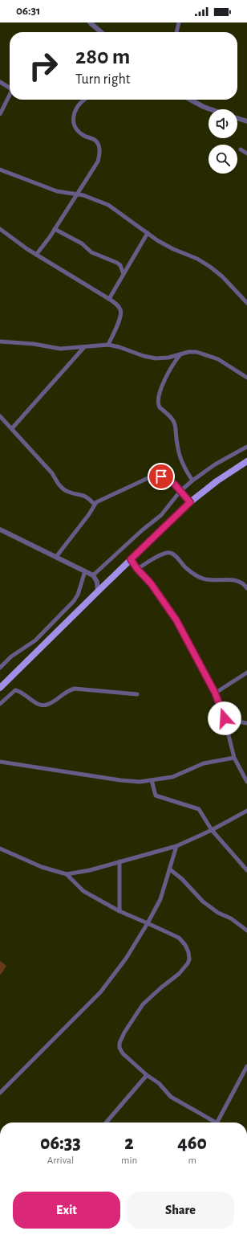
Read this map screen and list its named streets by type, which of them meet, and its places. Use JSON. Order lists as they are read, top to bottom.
{
  "page": {
    "status": "06:31",
    "turn": ["280 m", "Turn right"],
    "eta": [
      "06:33",
      "Arrival",
      "2",
      "min",
      "460",
      "m"
    ],
    "buttons": ["Exit", "Share"]
  }
}
